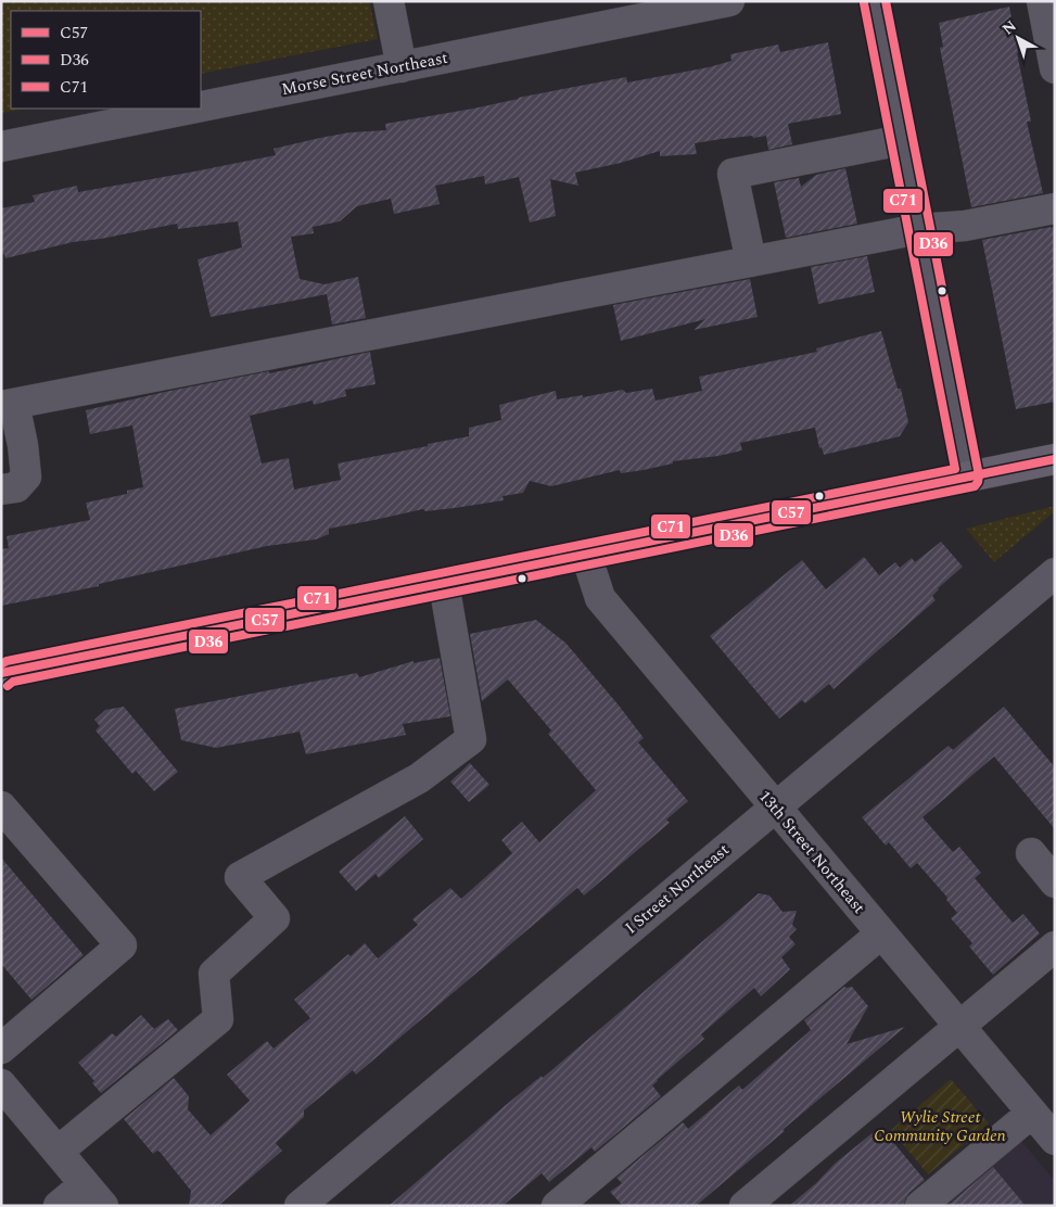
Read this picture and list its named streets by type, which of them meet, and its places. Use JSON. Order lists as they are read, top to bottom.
{
  "streets": {
    "street": ["Morse Street Northeast", "13th Street Northeast", "I Street Northeast"]
  },
  "crossings": [
    ["13th Street Northeast", "I Street Northeast"]
  ],
  "parks": ["Wylie Street Community Garden"],
  "lines": ["transit line D36", "transit line C71", "transit line C57"],
  "legend": ["C57", "D36", "C71"],
  "north": "top left"
}
